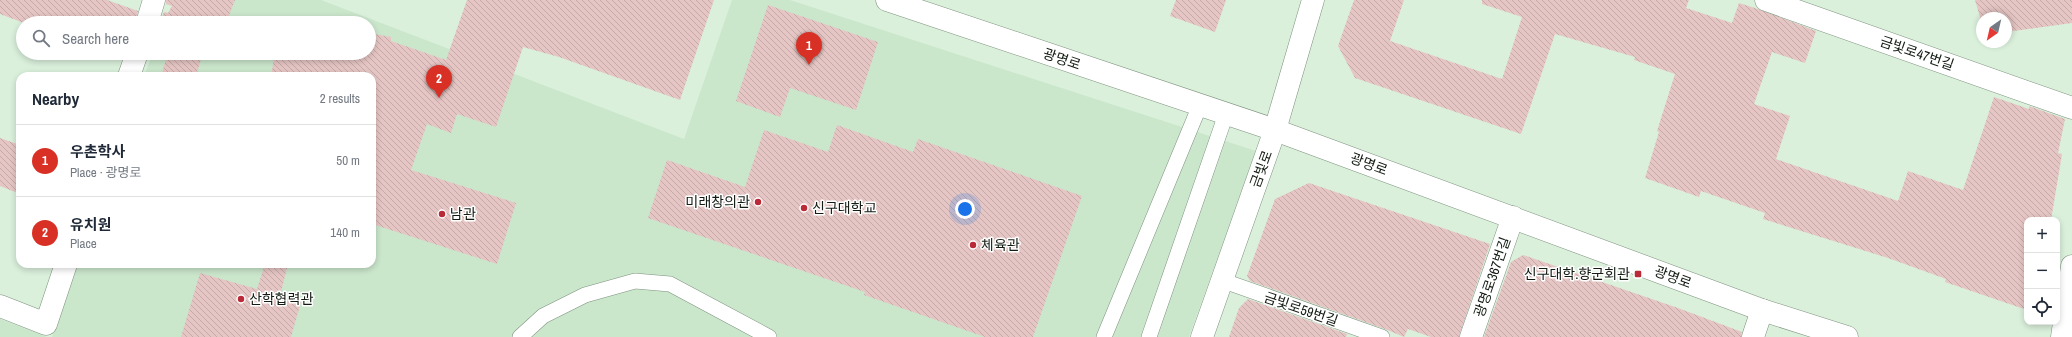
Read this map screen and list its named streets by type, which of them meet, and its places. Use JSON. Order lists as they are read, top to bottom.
{
  "streets": {
    "street": [
      "금빛로47번길",
      "광명로",
      "금빛로",
      "광명로367번길"
    ],
    "lane": ["금빛로59번길"]
  },
  "crossings": [
    ["광명로", "금빛로"],
    ["광명로", "광명로367번길"],
    ["금빛로", "금빛로59번길"]
  ],
  "places": {
    "other": [
      "미래창의관",
      "신구대학교",
      "남관",
      "체육관",
      "산학협력관"
    ],
    "transit": ["신구대학.향군회관"]
  },
  "north": "bottom left",
  "page": {
    "search": "Search here",
    "pins": ["1", "2"],
    "heading": ["Nearby", "2 results"],
    "list": [
      {
        "mark": "1",
        "name": "우촌학사",
        "note": "Place · 광명로",
        "value": "50 m"
      },
      {
        "mark": "2",
        "name": "유치원",
        "note": "Place",
        "value": "140 m"
      }
    ],
    "map_buttons": ["+", "−"]
  }
}
